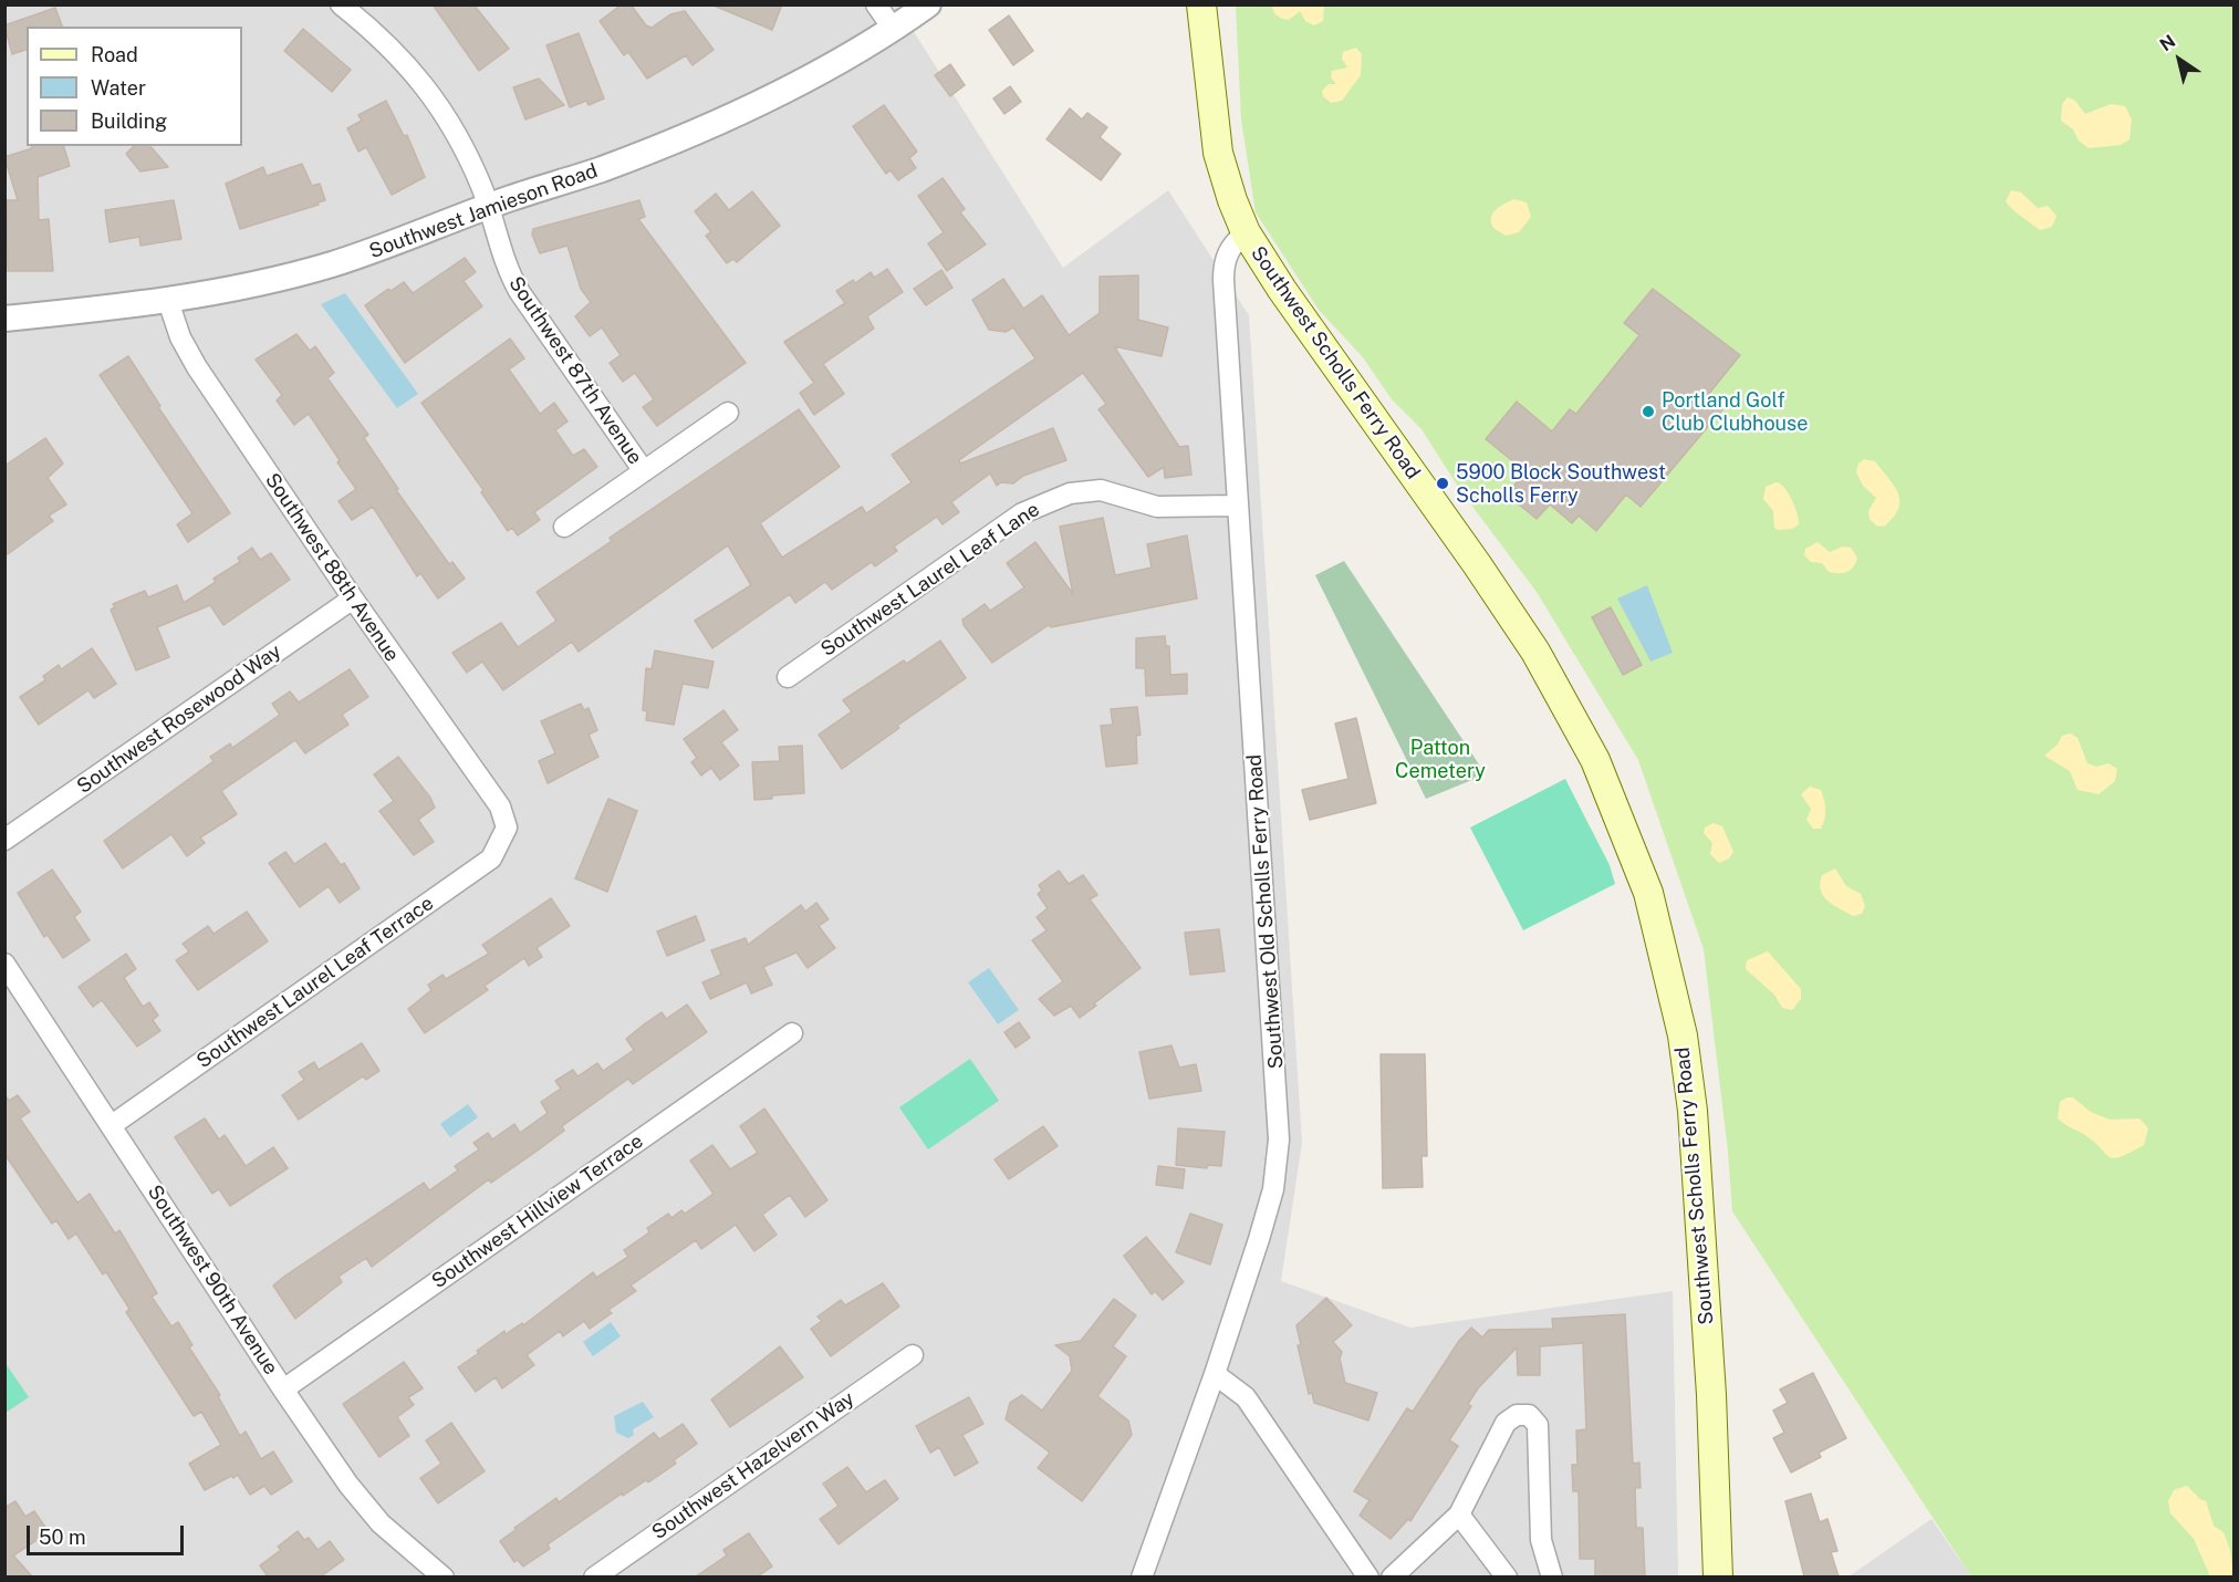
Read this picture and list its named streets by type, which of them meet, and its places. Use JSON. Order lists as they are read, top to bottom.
{
  "streets": {
    "main road": ["Southwest Scholls Ferry Road"],
    "street": [
      "Southwest Jamieson Road",
      "Southwest 87th Avenue",
      "Southwest 88th Avenue",
      "Southwest Laurel Leaf Lane",
      "Southwest Rosewood Way",
      "Southwest Old Scholls Ferry Road",
      "Southwest Laurel Leaf Terrace",
      "Southwest Hillview Terrace",
      "Southwest 90th Avenue",
      "Southwest Hazelvern Way"
    ]
  },
  "crossings": [
    ["Southwest Jamieson Road", "Southwest 87th Avenue"],
    ["Southwest Jamieson Road", "Southwest 88th Avenue"],
    ["Southwest Scholls Ferry Road", "Southwest Old Scholls Ferry Road"],
    ["Southwest 88th Avenue", "Southwest Rosewood Way"],
    ["Southwest 88th Avenue", "Southwest Laurel Leaf Terrace"],
    ["Southwest Laurel Leaf Lane", "Southwest Old Scholls Ferry Road"],
    ["Southwest Laurel Leaf Terrace", "Southwest 90th Avenue"],
    ["Southwest Hillview Terrace", "Southwest 90th Avenue"]
  ],
  "parks": ["Patton Cemetery"],
  "places": ["Portland Golf Club Clubhouse", "5900 Block Southwest Scholls Ferry"],
  "legend": ["Road", "Water", "Building"],
  "scale_bar": "50 m",
  "north": "top left"
}
